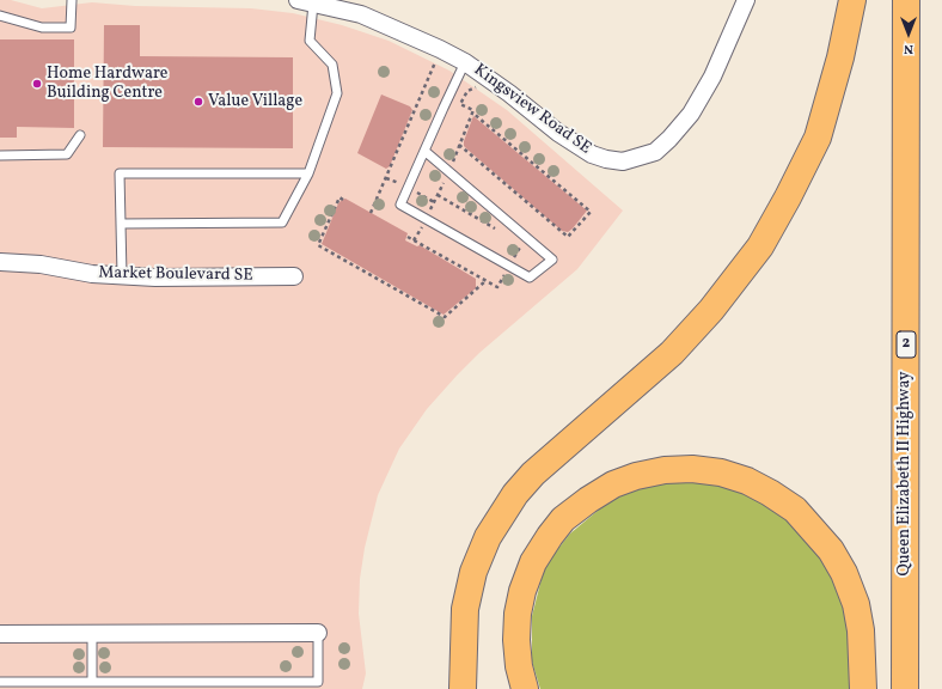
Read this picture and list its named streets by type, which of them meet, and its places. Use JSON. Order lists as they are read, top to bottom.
{
  "streets": {
    "highway": ["2", "Queen Elizabeth II Highway"],
    "street": ["Kingsview Road SE", "Market Boulevard SE"]
  },
  "places": ["Home Hardware Building Centre", "Value Village"],
  "north": "bottom"
}
